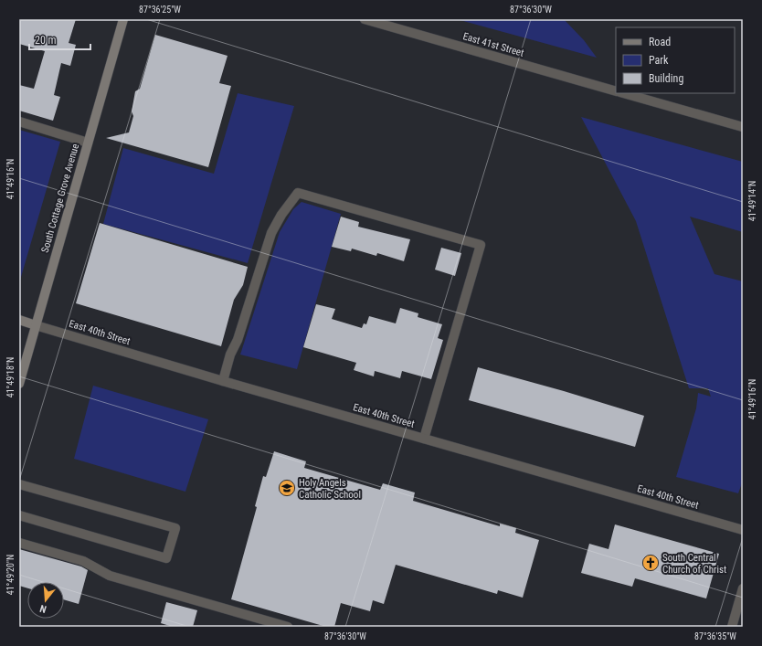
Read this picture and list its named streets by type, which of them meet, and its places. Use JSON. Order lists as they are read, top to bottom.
{
  "streets": {
    "main road": ["South Cottage Grove Avenue", "East 40th Street"],
    "street": ["East 41st Street"]
  },
  "crossings": [
    ["South Cottage Grove Avenue", "East 40th Street"]
  ],
  "places": {
    "school or university": ["Holy Angels Catholic School"],
    "church": ["South Central Church of Christ"]
  },
  "legend": ["Road", "Park", "Building"],
  "scale_bar": "20 m",
  "north": "bottom",
  "coordinates": [
    "87°36'25\"W",
    "87°36'30\"W",
    "41°49'16\"N",
    "41°49'14\"N",
    "41°49'18\"N",
    "41°49'20\"N",
    "87°36'35\"W"
  ]
}
